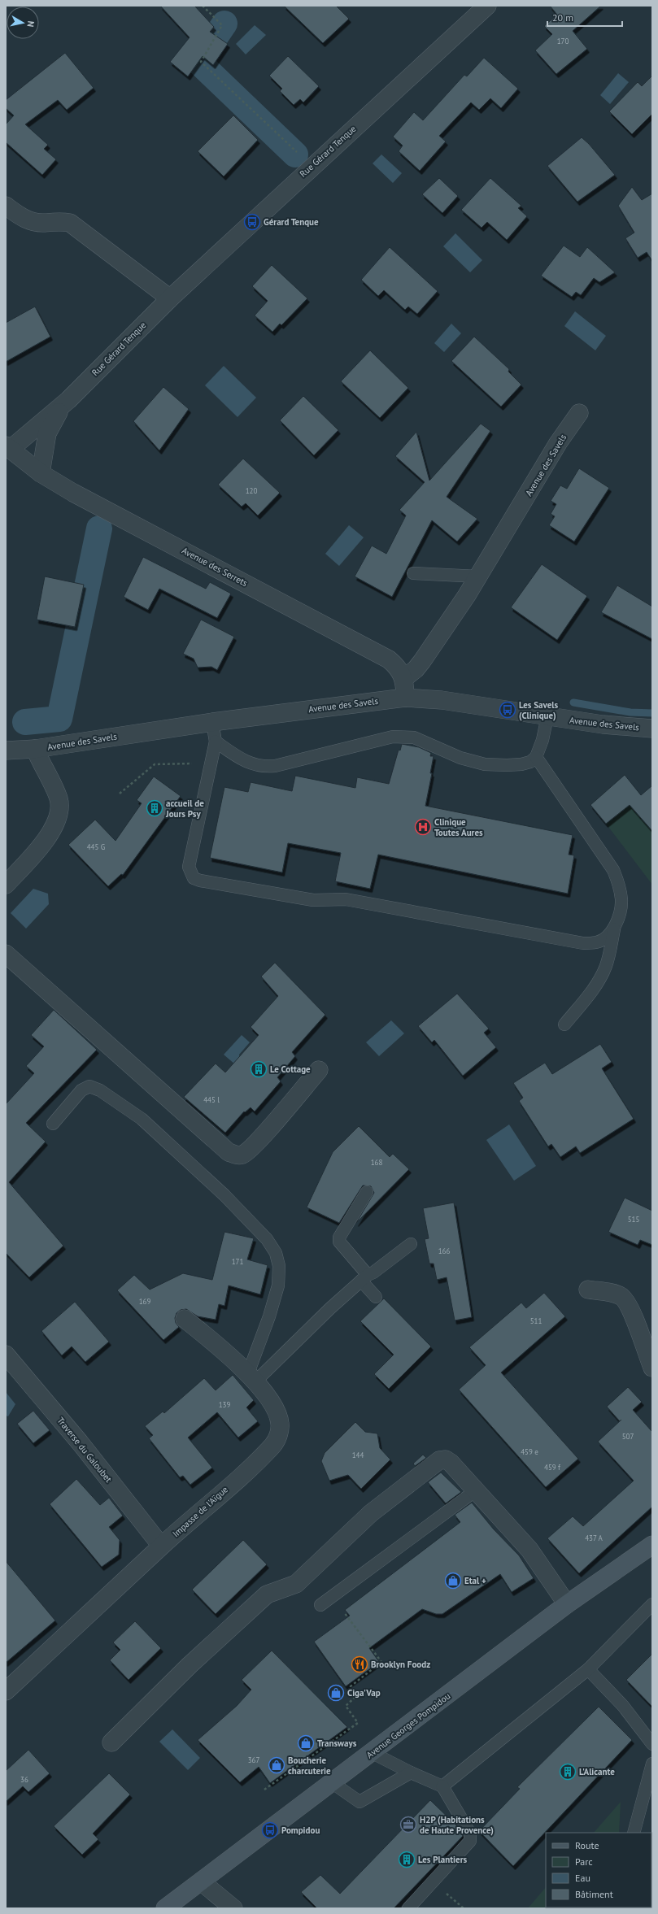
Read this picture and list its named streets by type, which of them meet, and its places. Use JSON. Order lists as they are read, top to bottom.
{
  "streets": {
    "main road": ["Avenue Georges Pompidou"],
    "street": [
      "Rue Gérard Tenque",
      "Avenue des Savels",
      "Avenue des Serrets",
      "Traverse du Galoubet",
      "Impasse de l'Aïgue"
    ]
  },
  "crossings": [
    ["Rue Gérard Tenque", "Avenue des Serrets"],
    ["Avenue des Savels", "Avenue des Serrets"],
    ["Traverse du Galoubet", "Impasse de l'Aïgue"]
  ],
  "places": {
    "bus stop": ["Gérard Tenque", "Les Savels (Clinique)", "Pompidou"],
    "building": [
      "accueil de Jours Psy",
      "Le Cottage",
      "L'Alicante",
      "Les Plantiers"
    ],
    "hospital": ["Clinique Toutes Aures"],
    "shop": [
      "Etal +",
      "Ciga'Vap",
      "Transways",
      "Boucherie charcuterie"
    ],
    "restaurant": ["Brooklyn Foodz"],
    "office": ["H2P (Habitations de Haute Provence)"]
  },
  "house_numbers": [
    "170",
    "120",
    "445 G",
    "445 l",
    "168",
    "515",
    "166",
    "171",
    "169",
    "511",
    "139",
    "507",
    "459 e",
    "144",
    "459 f",
    "437 A",
    "367",
    "36"
  ],
  "legend": [
    "Route",
    "Parc",
    "Eau",
    "Bâtiment"
  ],
  "scale_bar": "20 m",
  "north": "right"
}
